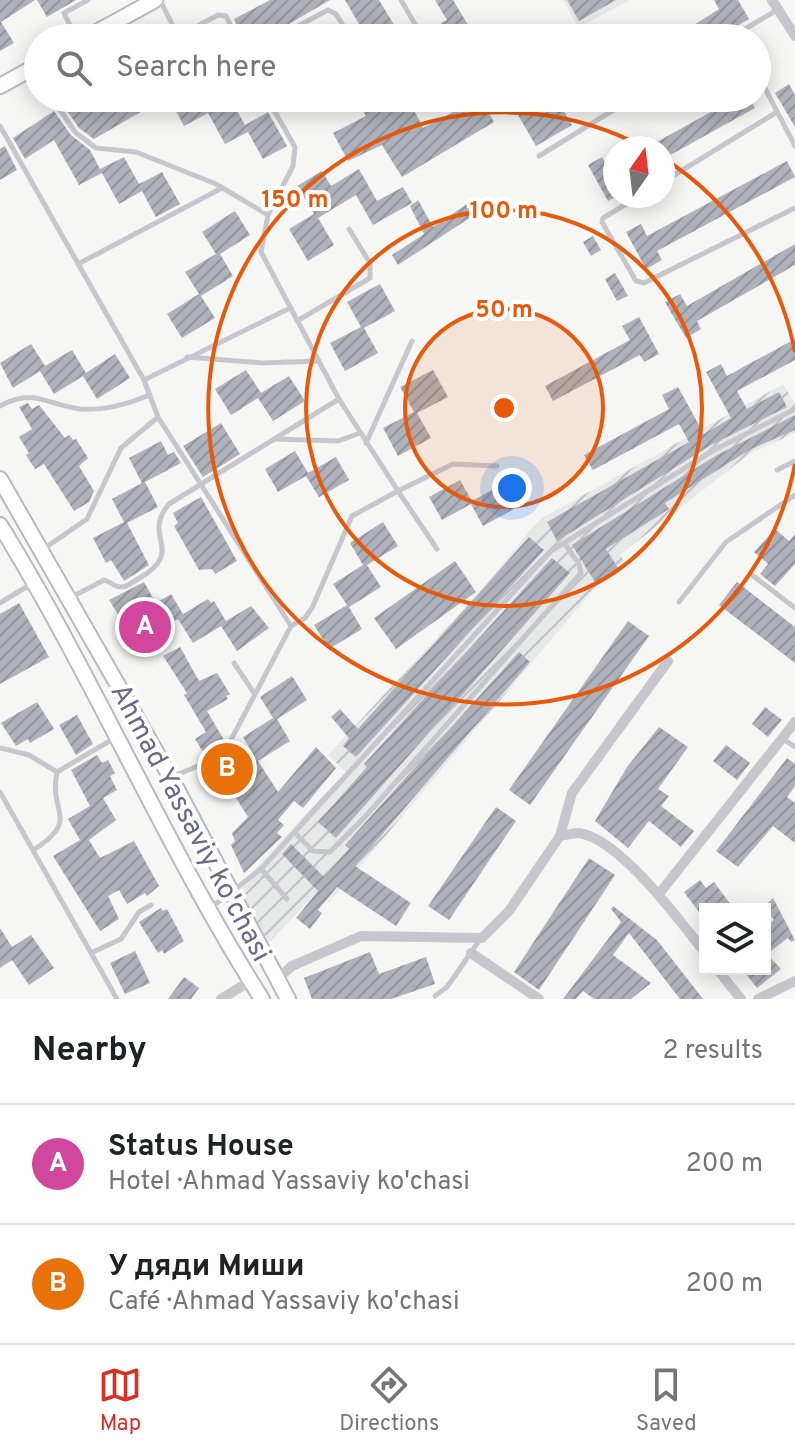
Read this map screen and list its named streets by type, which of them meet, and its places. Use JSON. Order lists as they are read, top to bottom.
{
  "streets": {
    "main road": ["Ahmad Yassaviy ko'chasi"]
  },
  "north": "top",
  "page": {
    "search": "Search here",
    "pins": ["A", "B"],
    "heading": ["Nearby", "2 results"],
    "list": [
      {
        "mark": "A",
        "name": "Status House",
        "note": "Hotel · Ahmad Yassaviy ko'chasi",
        "value": "200 m"
      },
      {
        "mark": "B",
        "name": "У дяди Миши",
        "note": "Café · Ahmad Yassaviy ko'chasi",
        "value": "200 m"
      }
    ],
    "nav": ["Map", "Directions", "Saved"]
  },
  "rings": ["150 m", "100 m", "50 m"]
}
